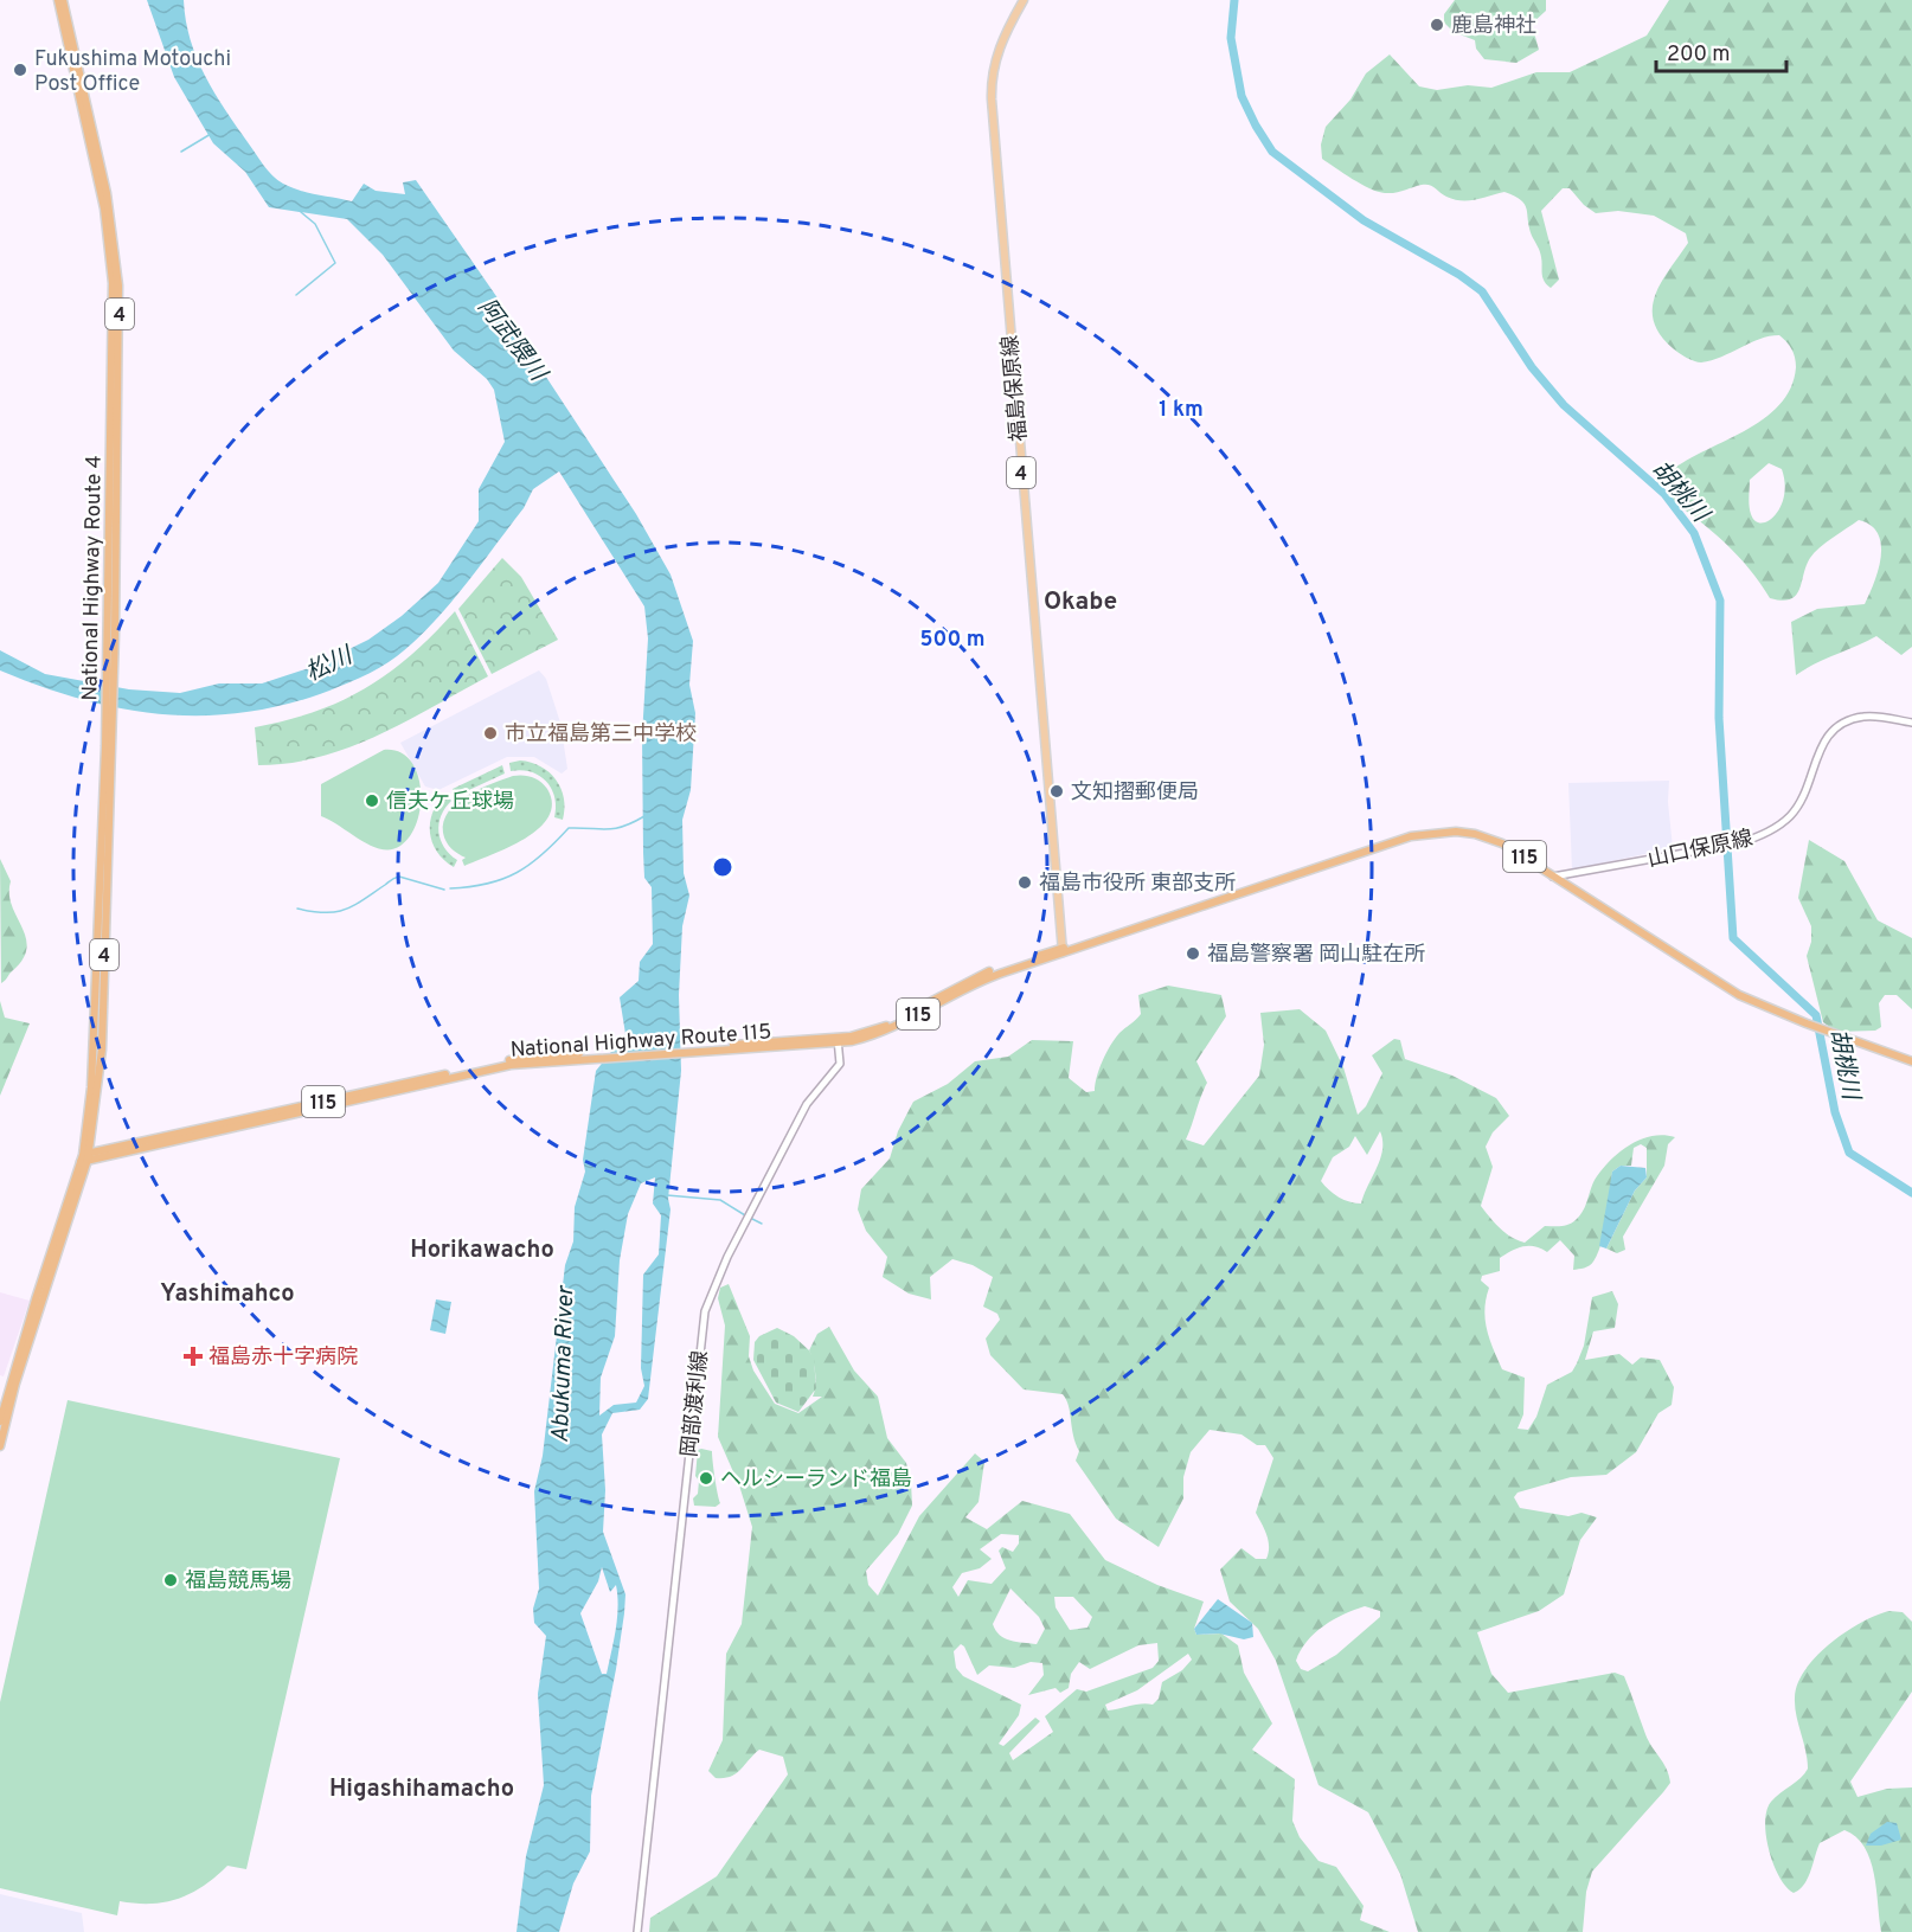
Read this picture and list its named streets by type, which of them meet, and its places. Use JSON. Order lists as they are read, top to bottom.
{
  "streets": {
    "highway": [
      "4",
      "National Highway Route 4",
      "115",
      "National Highway Route 115"
    ],
    "main road": ["福島保原線", "山口保原線", "岡部渡利線"]
  },
  "crossings": [
    ["4", "National Highway Route 4"],
    ["4", "National Highway Route 115"],
    ["福島保原線", "National Highway Route 115"],
    ["National Highway Route 4", "National Highway Route 115"],
    ["山口保原線", "National Highway Route 115"],
    ["National Highway Route 115", "岡部渡利線"]
  ],
  "districts": [
    "Okabe",
    "Horikawacho",
    "Yashimahco",
    "Higashihamacho"
  ],
  "water": [
    "阿武隈川",
    "胡桃川",
    "松川",
    "Abukuma River"
  ],
  "places": {
    "other": [
      "鹿島神社",
      "Fukushima Motouchi Post Office",
      "市立福島第三中学校",
      "文知摺郵便局",
      "信夫ケ丘球場",
      "福島市役所 東部支所",
      "福島警察署 岡山駐在所",
      "ヘルシーランド福島",
      "福島競馬場"
    ],
    "health": ["福島赤十字病院"]
  },
  "scale_bar": "200 m",
  "rings": ["1 km", "500 m"]
}
